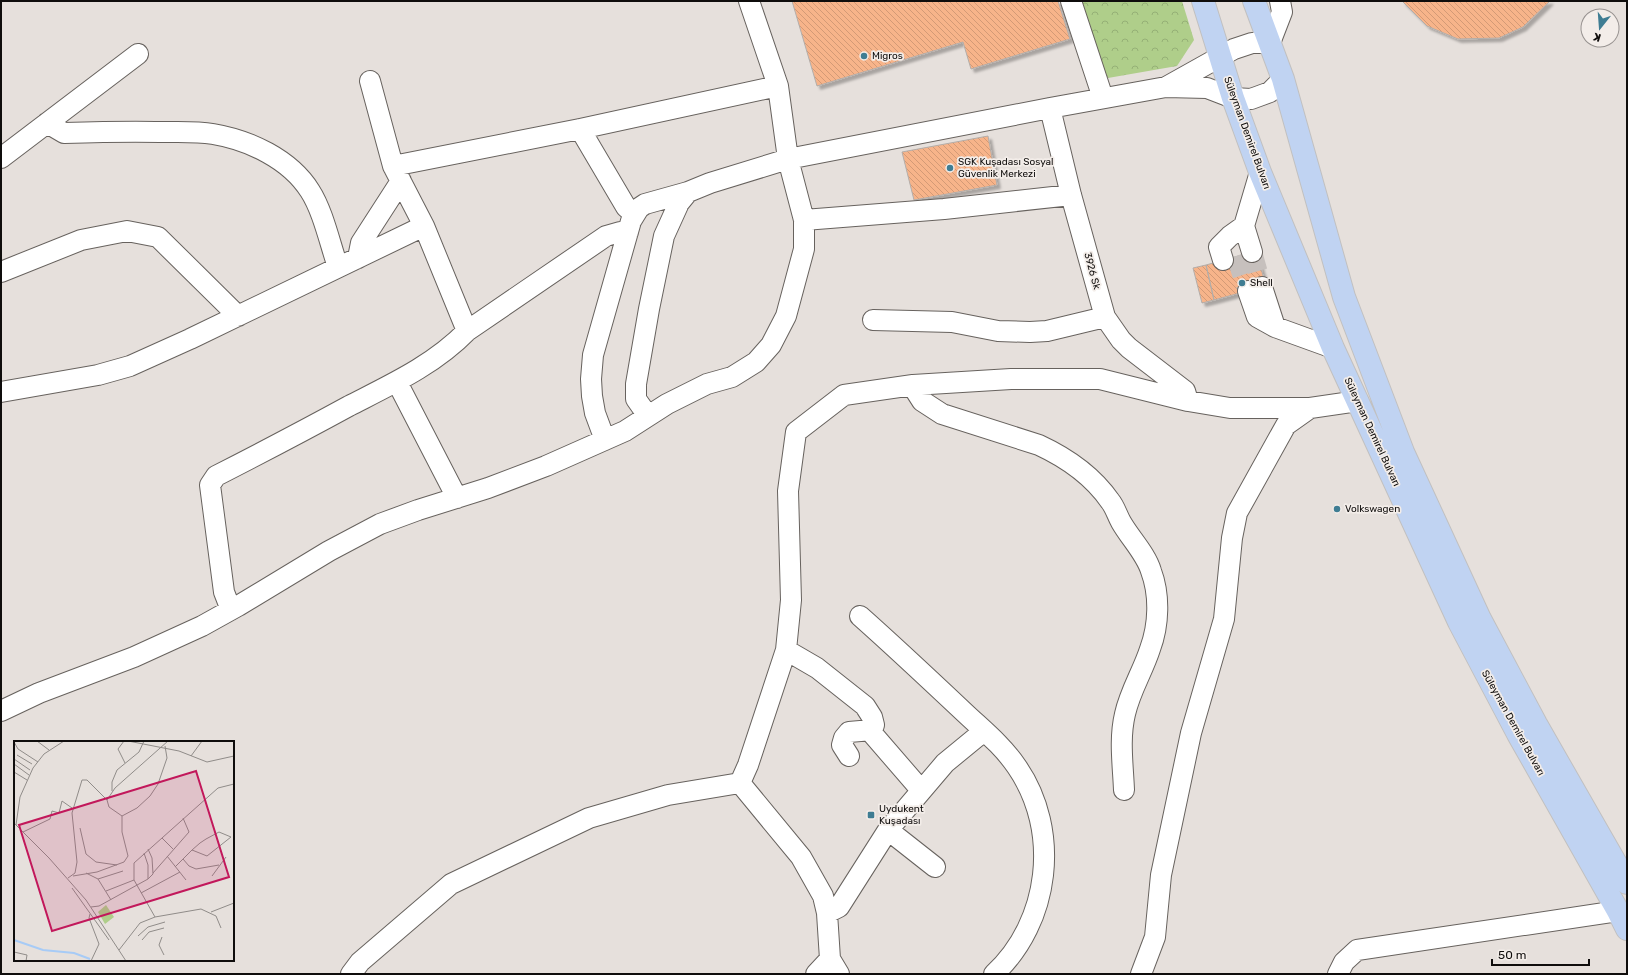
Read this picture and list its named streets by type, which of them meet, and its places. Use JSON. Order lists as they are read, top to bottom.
{
  "streets": {
    "highway": ["Süleyman Demirel Bulvarı"],
    "street": ["3926 Sk"]
  },
  "places": {
    "other": [
      "Migros",
      "SGK Kuşadası Sosyal Güvenlik Merkezi",
      "Shell",
      "Volkswagen"
    ],
    "transit": ["Uydukent Kuşadası"]
  },
  "scale_bar": "50 m",
  "north": "bottom"
}
